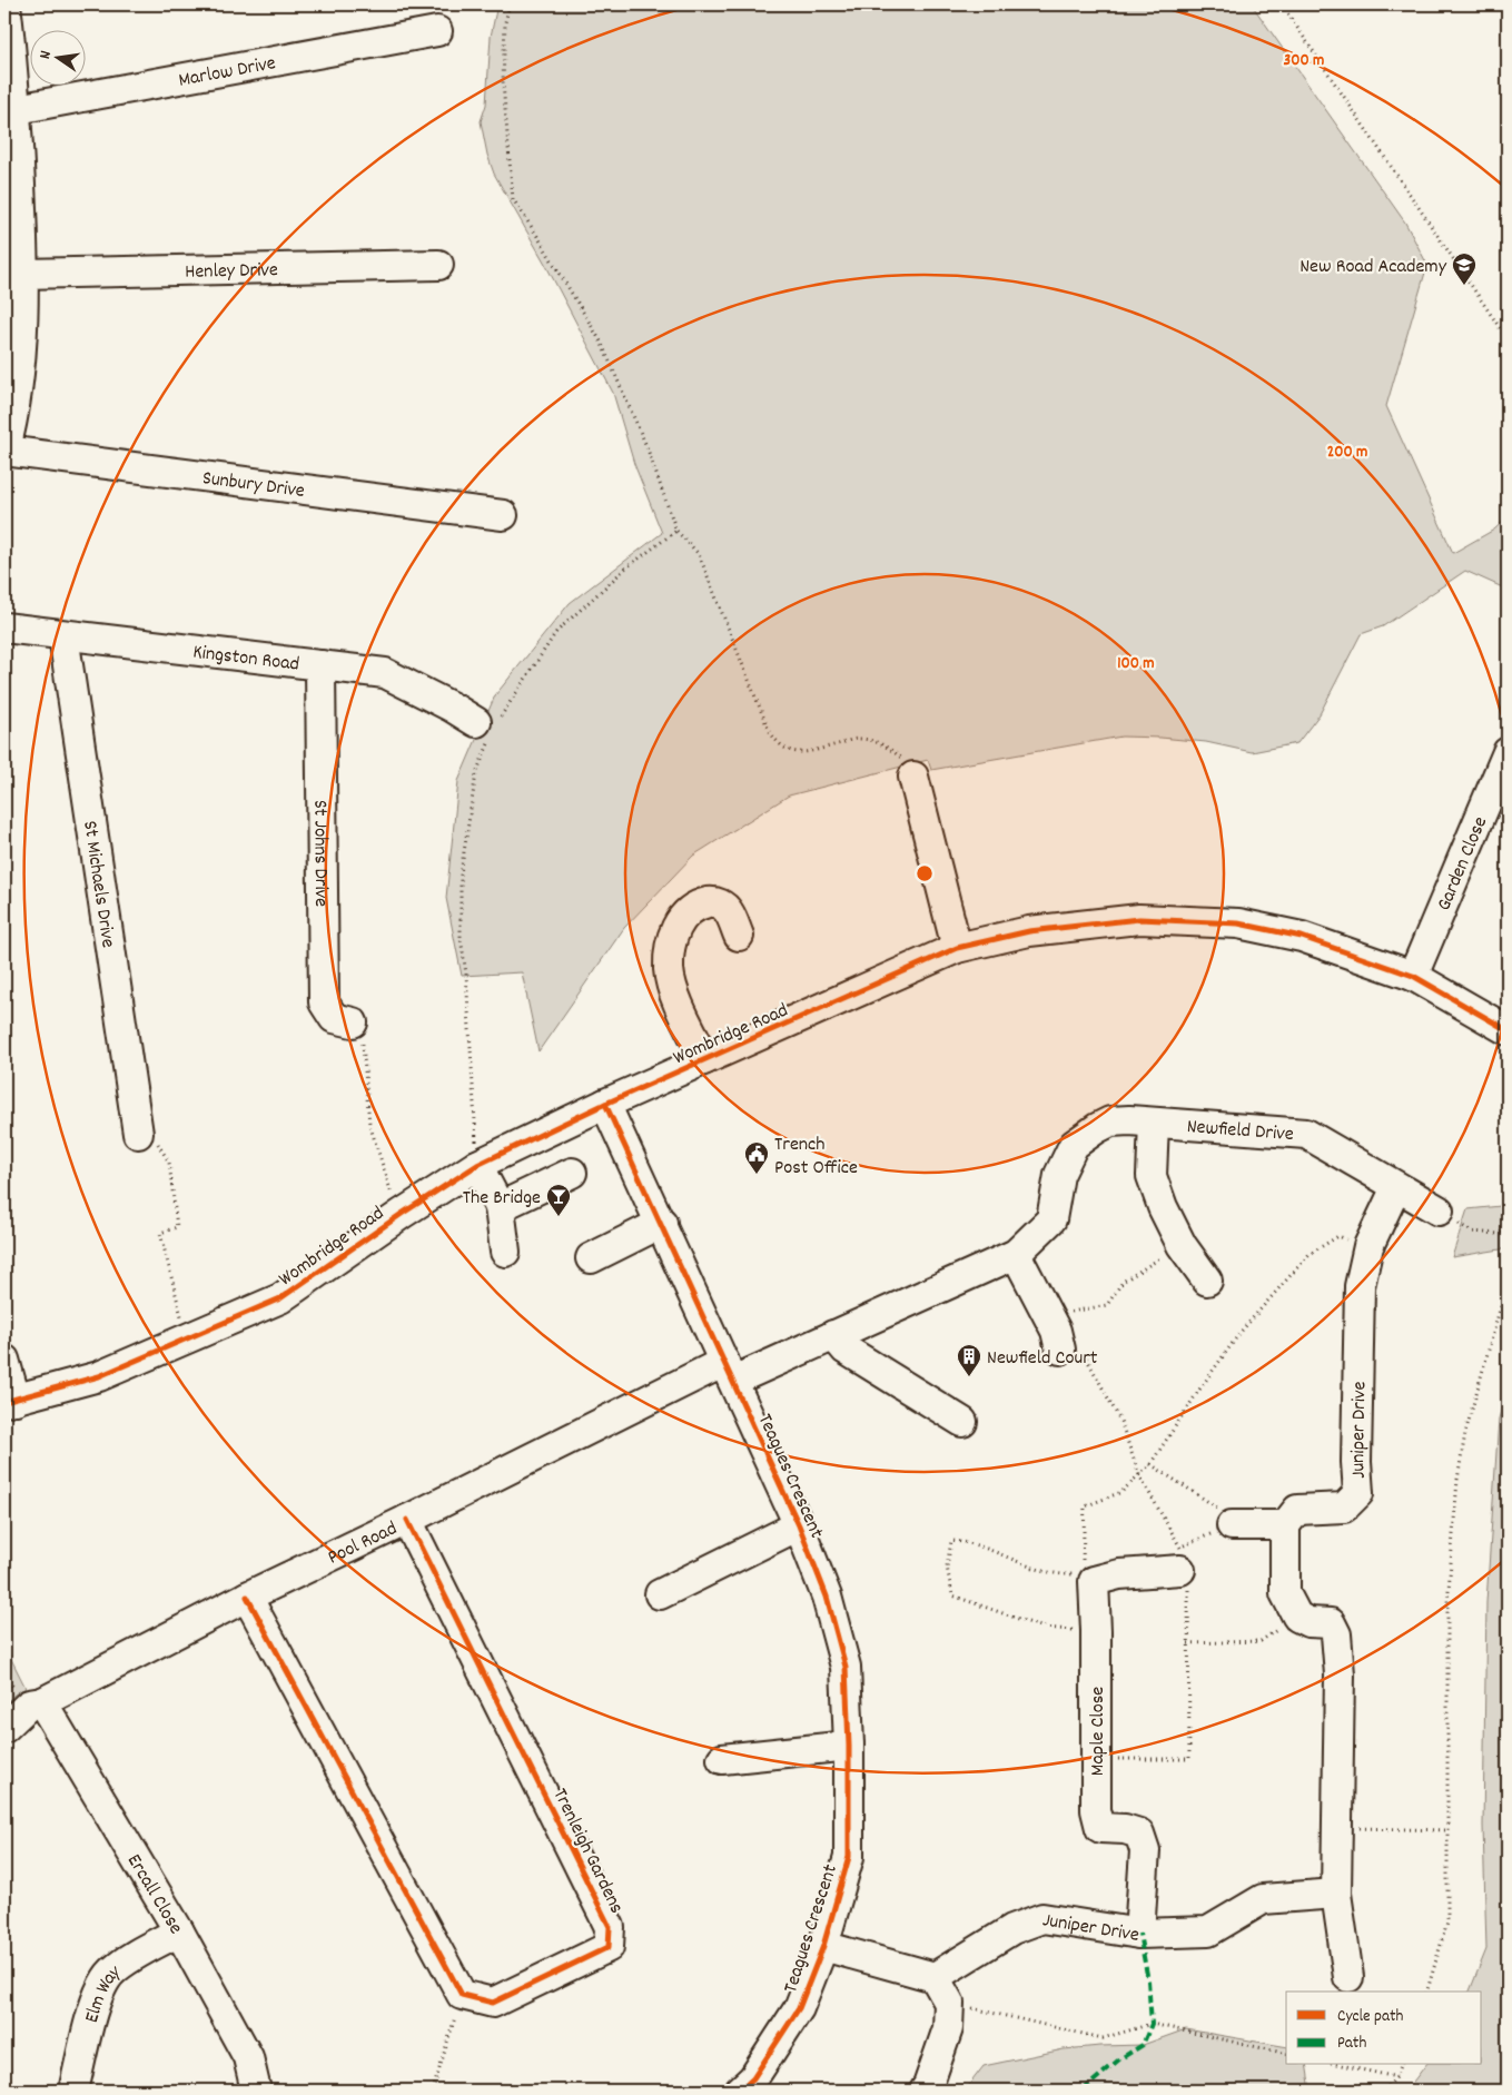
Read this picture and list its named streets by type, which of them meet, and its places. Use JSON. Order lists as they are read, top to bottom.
{
  "streets": {
    "street": [
      "Marlow Drive",
      "Henley Drive",
      "Sunbury Drive",
      "Kingston Road",
      "St Johns Drive",
      "Garden Close",
      "St Michaels Drive",
      "Wombridge Road",
      "Newfield Drive",
      "Juniper Drive",
      "Teagues Crescent",
      "Pool Road",
      "Maple Close",
      "Trenleigh Gardens",
      "Ercall Close",
      "Elm Way"
    ]
  },
  "crossings": [
    ["Kingston Road", "St Johns Drive"],
    ["Kingston Road", "St Michaels Drive"],
    ["Garden Close", "Wombridge Road"],
    ["Wombridge Road", "Teagues Crescent"],
    ["Newfield Drive", "Juniper Drive"],
    ["Newfield Drive", "Teagues Crescent"],
    ["Newfield Drive", "Pool Road"],
    ["Juniper Drive", "Maple Close"],
    ["Teagues Crescent", "Pool Road"],
    ["Pool Road", "Trenleigh Gardens"],
    ["Pool Road", "Ercall Close"],
    ["Ercall Close", "Elm Way"]
  ],
  "places": {
    "school or university": ["New Road Academy"],
    "public building": ["Trench Post Office"],
    "bar": ["The Bridge"],
    "building": ["Newfield Court"]
  },
  "legend": ["Cycle path", "Path"],
  "north": "left",
  "rings": ["300 m", "200 m", "100 m"]
}
